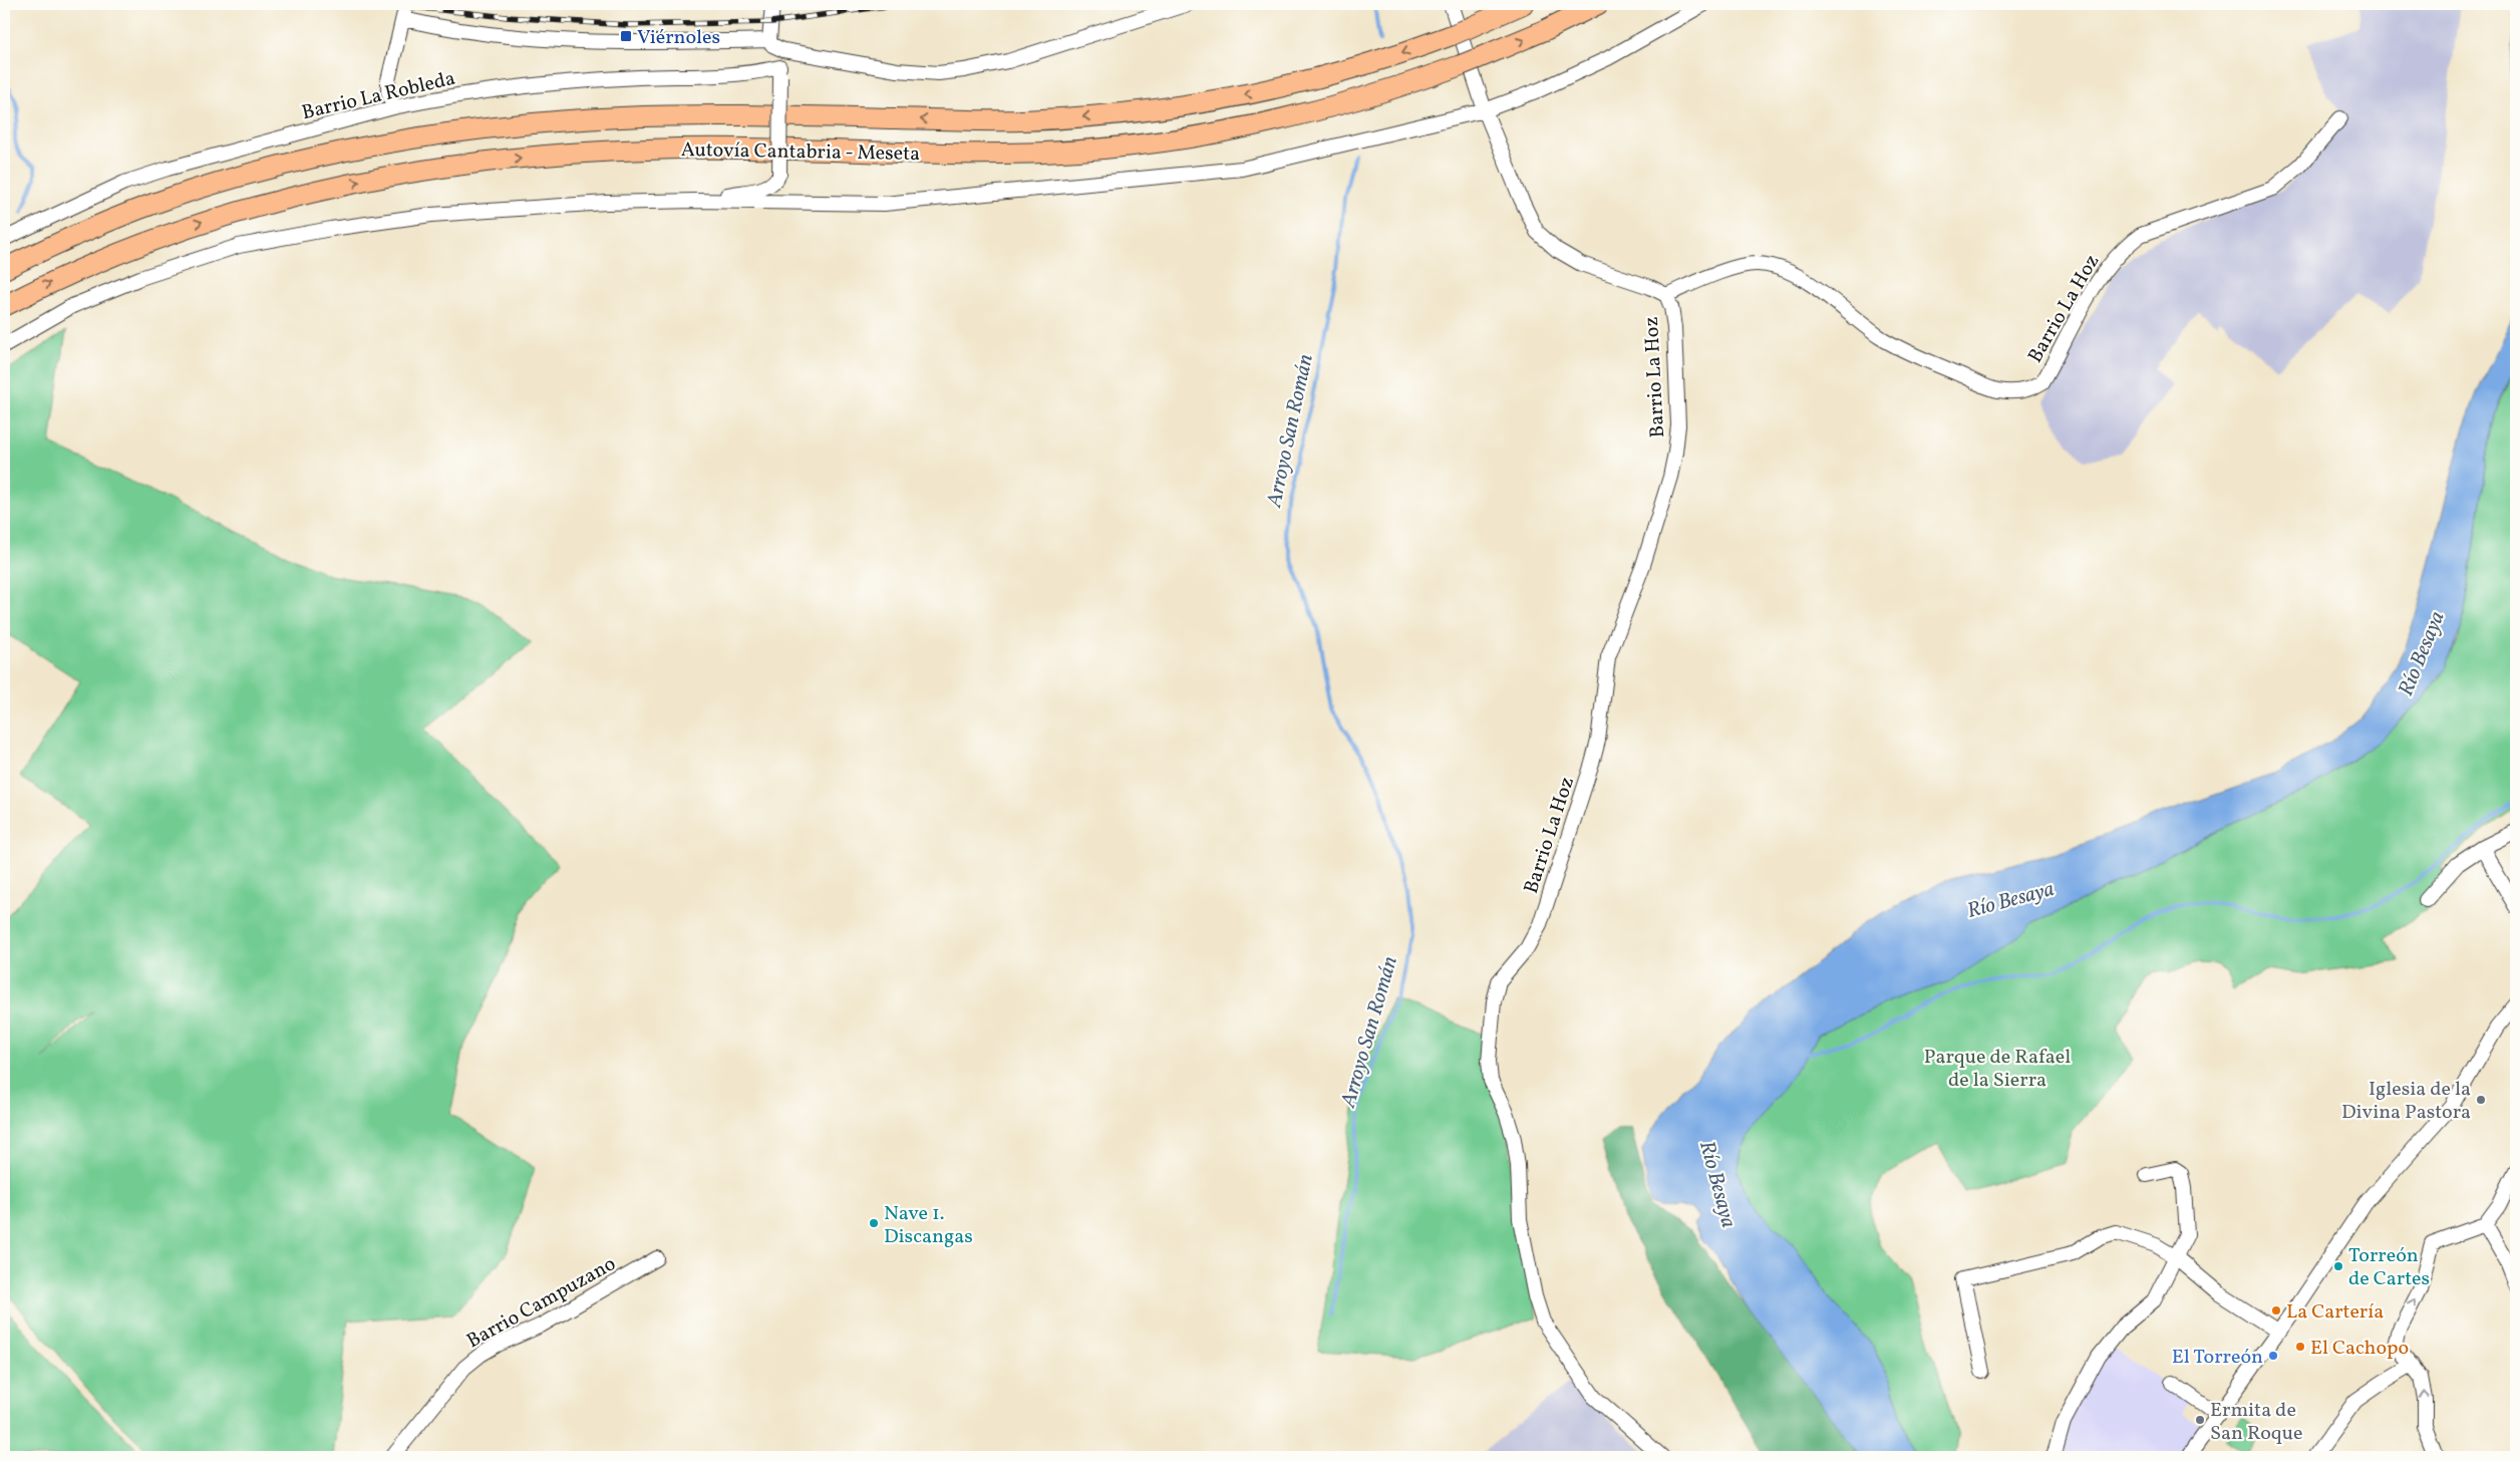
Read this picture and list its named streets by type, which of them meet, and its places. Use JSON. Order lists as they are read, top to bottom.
{
  "streets": {
    "highway": ["Autovía Cantabria - Meseta"],
    "street": ["Barrio La Robleda", "Barrio La Hoz", "Barrio Campuzano"]
  },
  "water": ["Arroyo San Román", "Río Besaya"],
  "parks": ["Parque de Rafael de la Sierra"],
  "places": {
    "transit": ["Viérnoles"],
    "other": [
      "Iglesia de la Divina Pastora",
      "Nave 1. Discangas",
      "Torreón de Cartes",
      "La Cartería",
      "El Cachopo",
      "El Torreón",
      "Ermita de San Roque"
    ]
  }
}
